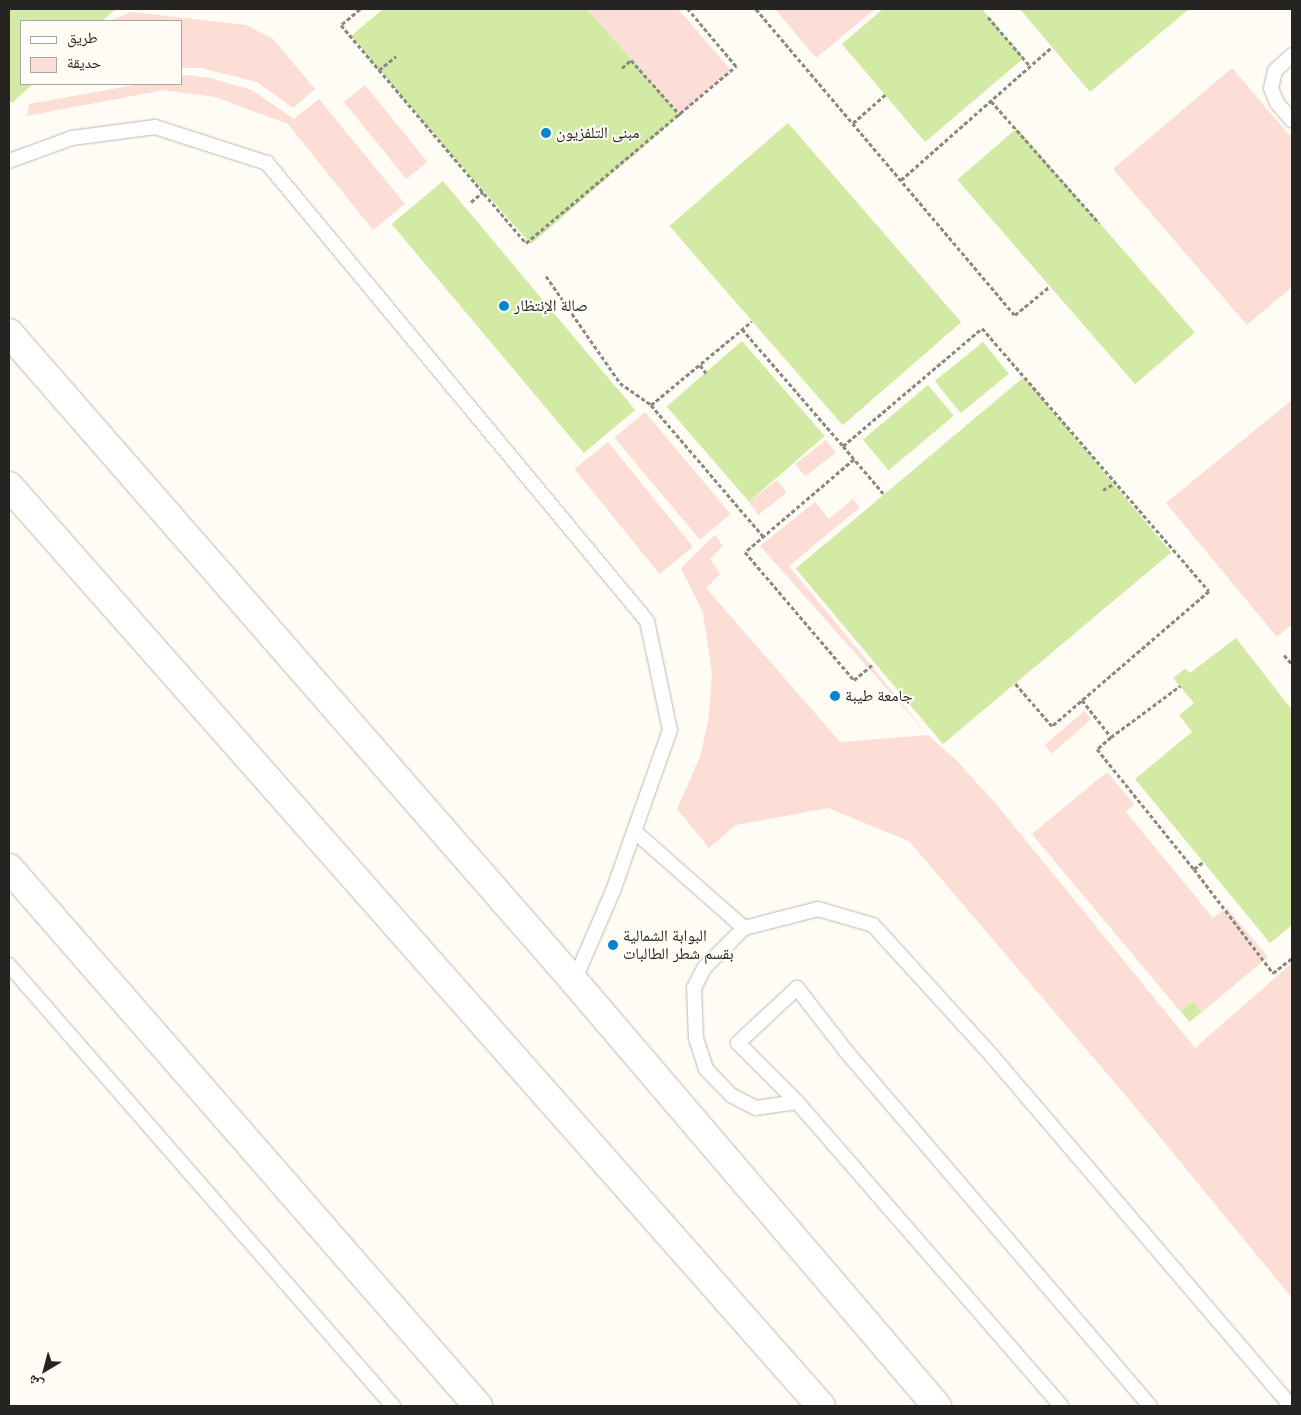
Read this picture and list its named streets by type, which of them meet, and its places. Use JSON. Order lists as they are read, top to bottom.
{
  "places": [
    "مبنى التلفزيون",
    "صالة الإنتظار",
    "جامعة طيبة",
    "البوابة الشمالية بقسم شطر الطالبات"
  ],
  "legend": ["طريق", "حديقة"],
  "north": "bottom left"
}
